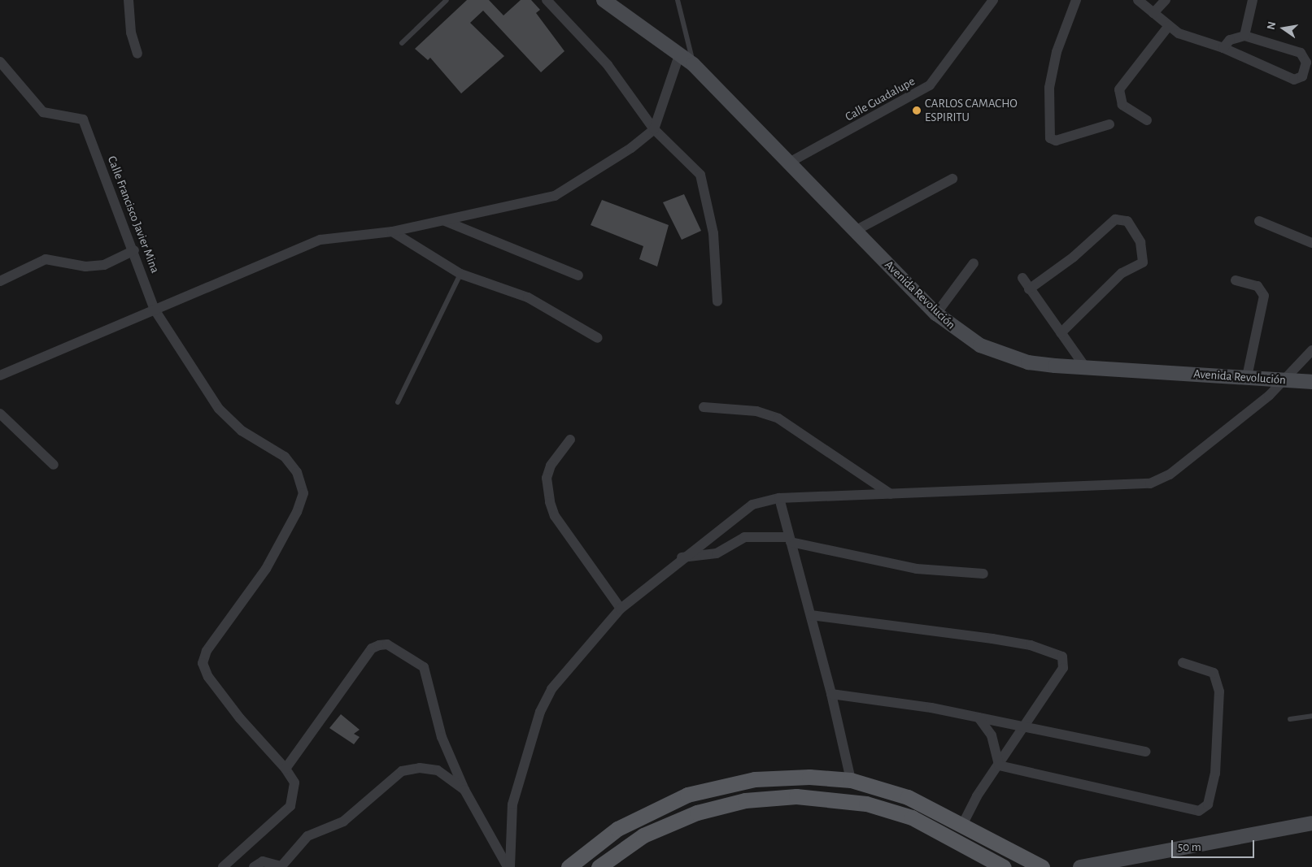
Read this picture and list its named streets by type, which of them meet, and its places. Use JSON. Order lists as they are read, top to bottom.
{
  "streets": {
    "street": ["Calle Guadalupe", "Calle Francisco Javier Mina", "Avenida Revolución"]
  },
  "crossings": [
    ["Calle Guadalupe", "Avenida Revolución"]
  ],
  "places": ["CARLOS CAMACHO ESPIRITU"],
  "scale_bar": "50 m",
  "north": "left"
}
